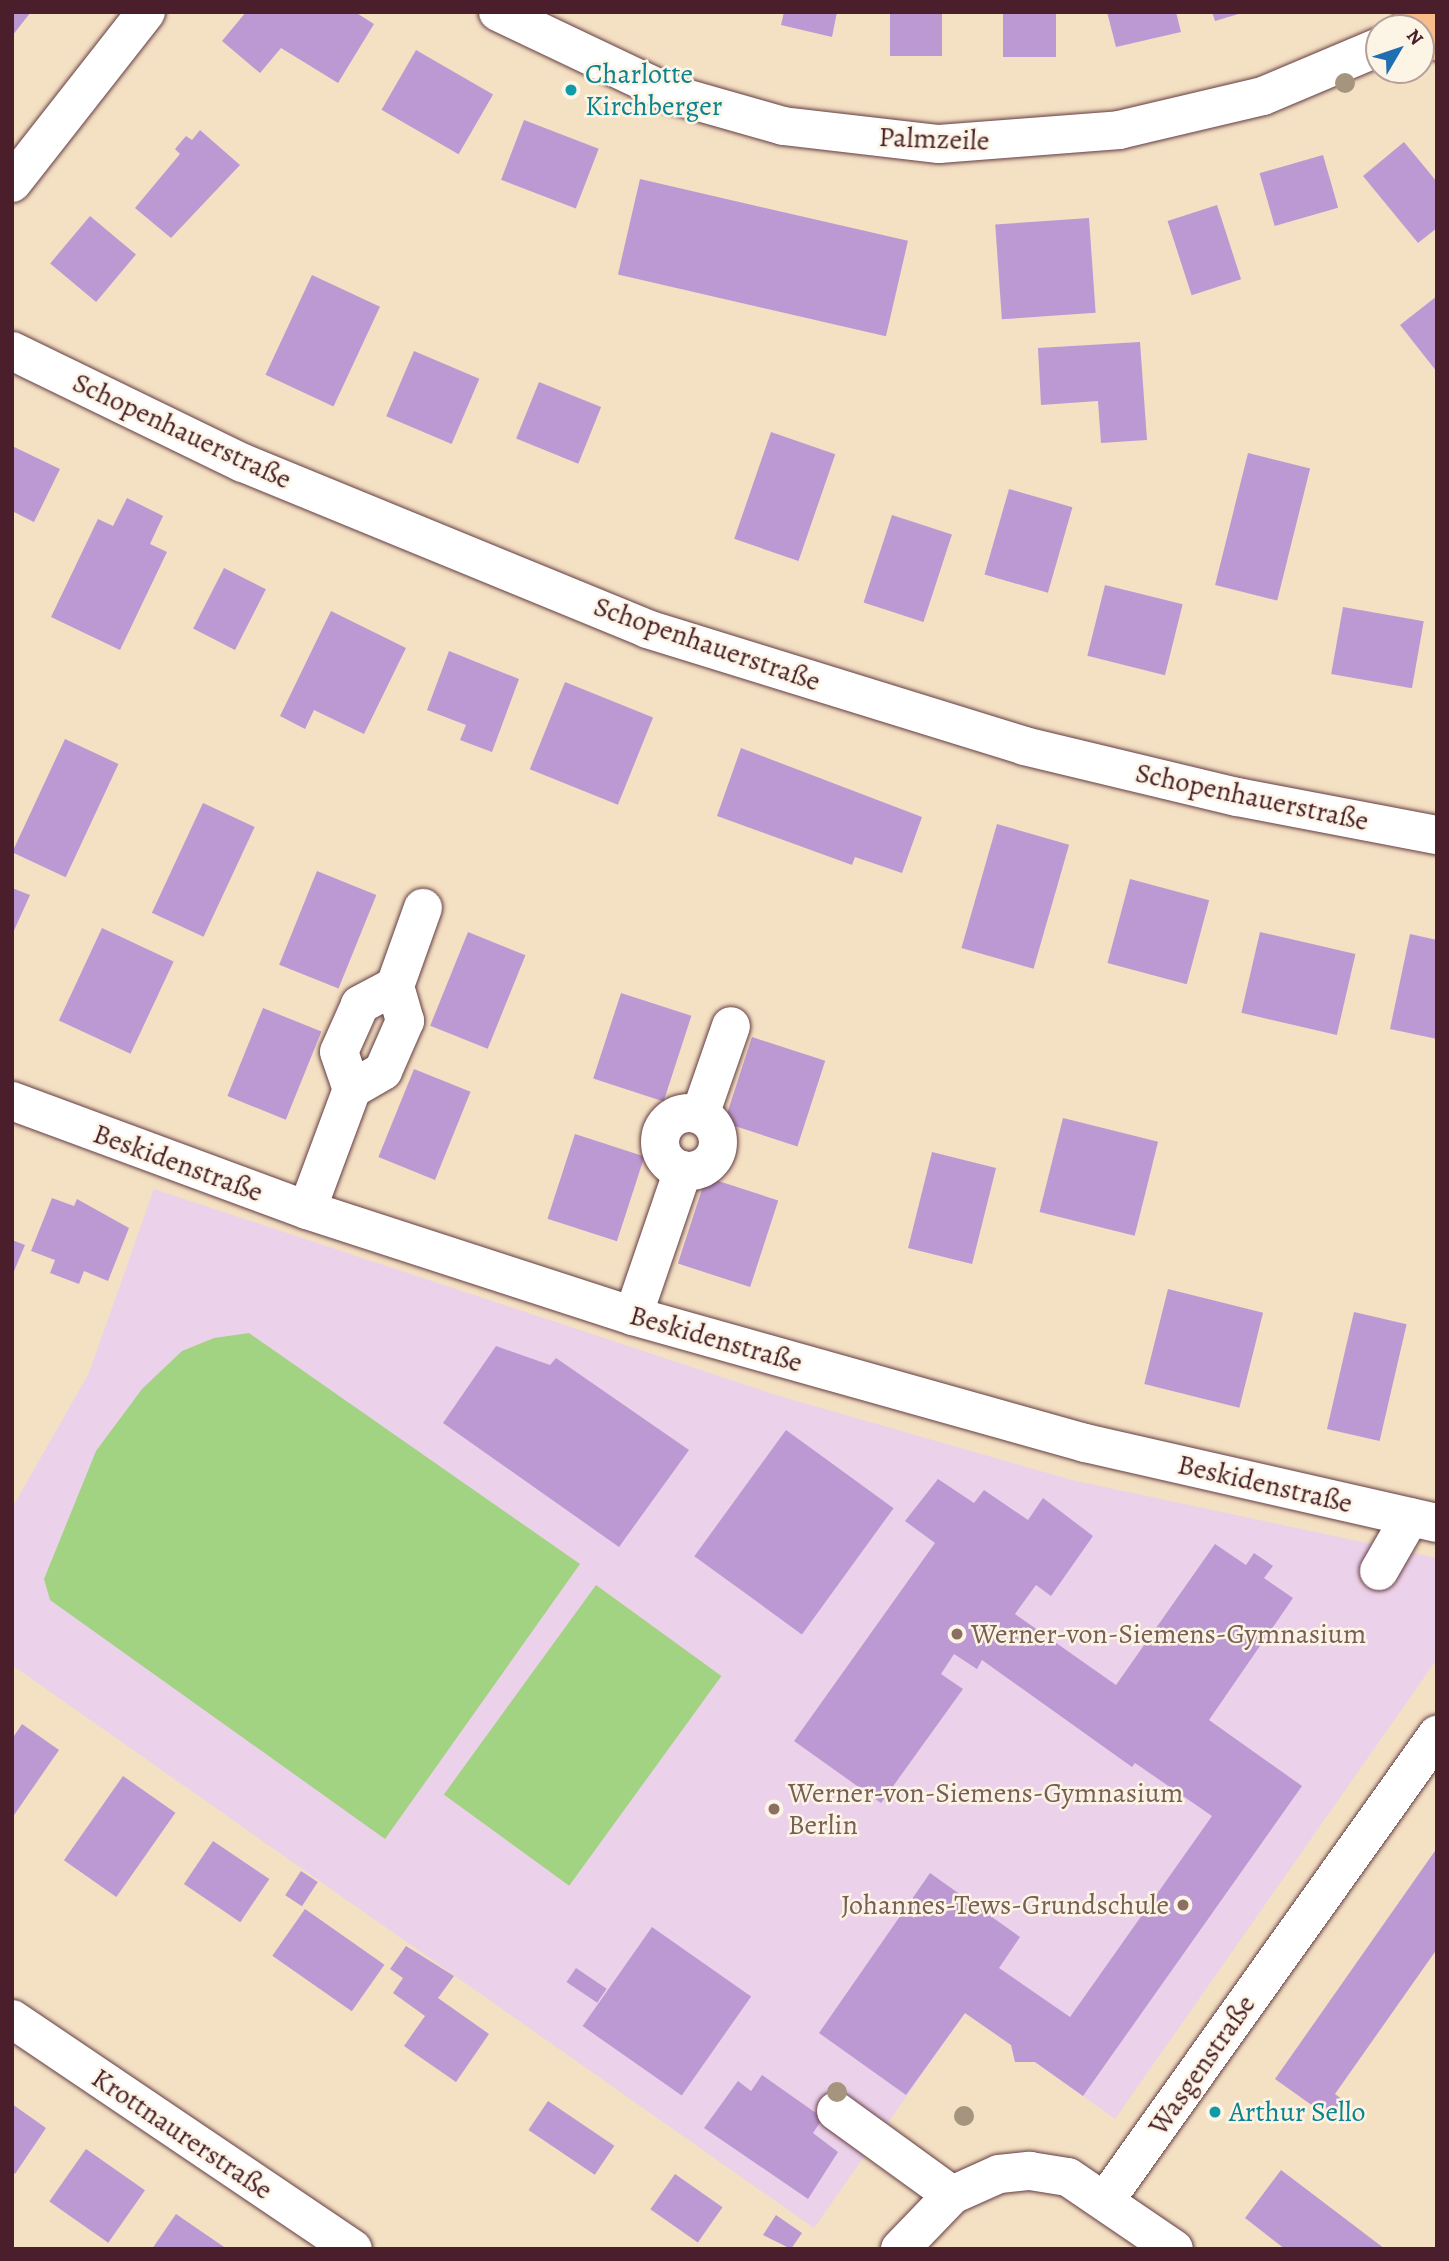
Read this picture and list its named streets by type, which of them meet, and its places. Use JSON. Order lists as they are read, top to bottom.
{
  "streets": {
    "street": [
      "Palmzeile",
      "Schopenhauerstraße",
      "Beskidenstraße",
      "Wasgenstraße",
      "Krottnaurerstraße"
    ]
  },
  "places": [
    "Charlotte Kirchberger",
    "Werner-von-Siemens-Gymnasium",
    "Werner-von-Siemens-Gymnasium Berlin",
    "Johannes-Tews-Grundschule",
    "Arthur Sello"
  ],
  "north": "top right"
}
